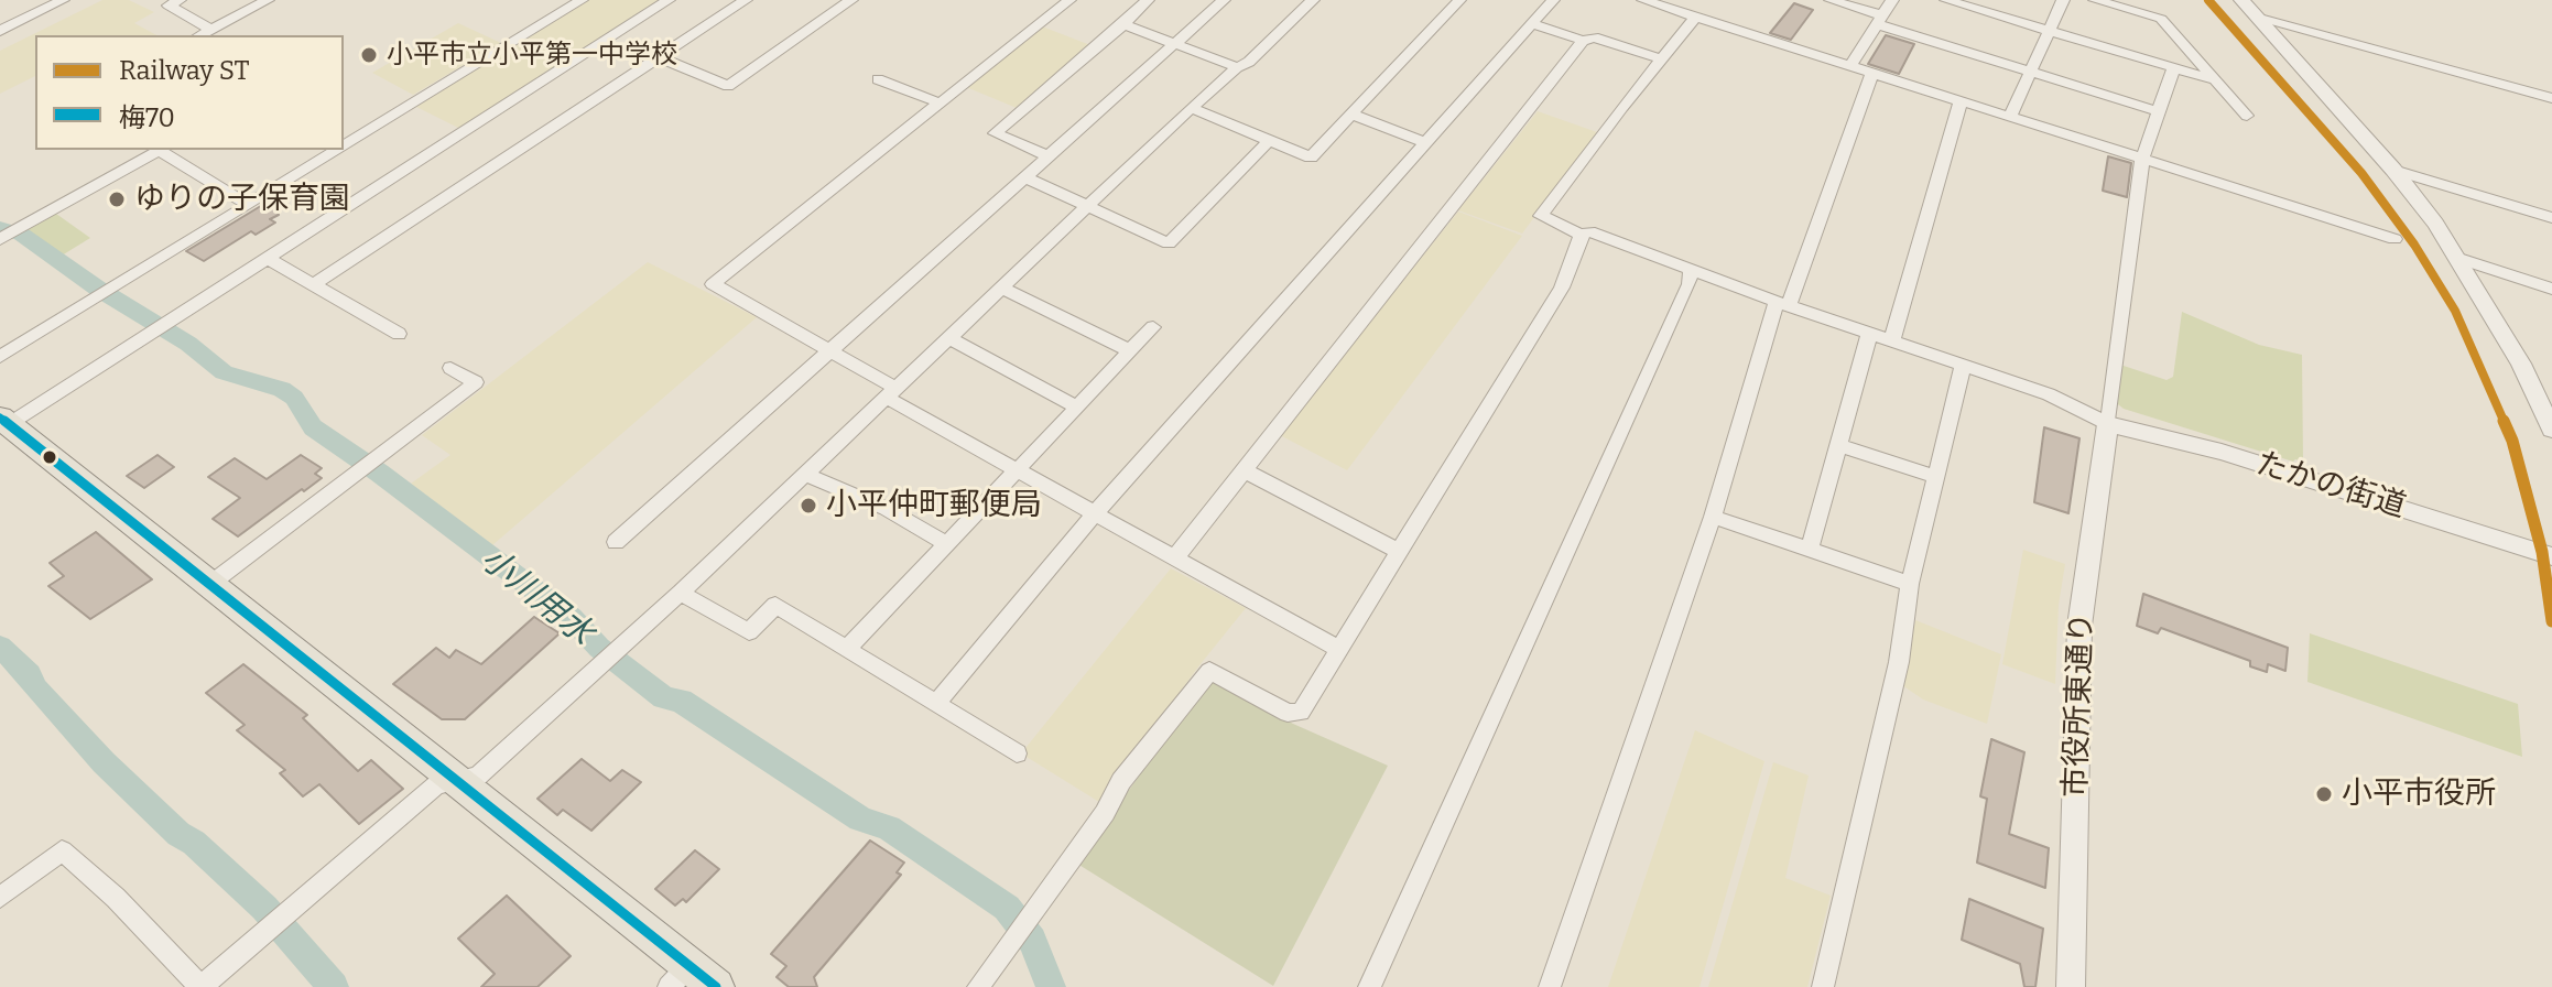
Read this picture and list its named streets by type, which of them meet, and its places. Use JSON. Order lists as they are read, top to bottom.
{
  "streets": {
    "street": ["たかの街道", "市役所東通り"]
  },
  "crossings": [
    ["たかの街道", "市役所東通り"]
  ],
  "water": ["小川用水"],
  "places": [
    "小平市立小平第一中学校",
    "ゆりの子保育園",
    "小平仲町郵便局",
    "小平市役所"
  ],
  "lines": ["rail line ST", "transit line 梅70"],
  "legend": ["Railway ST", "梅70"]
}
